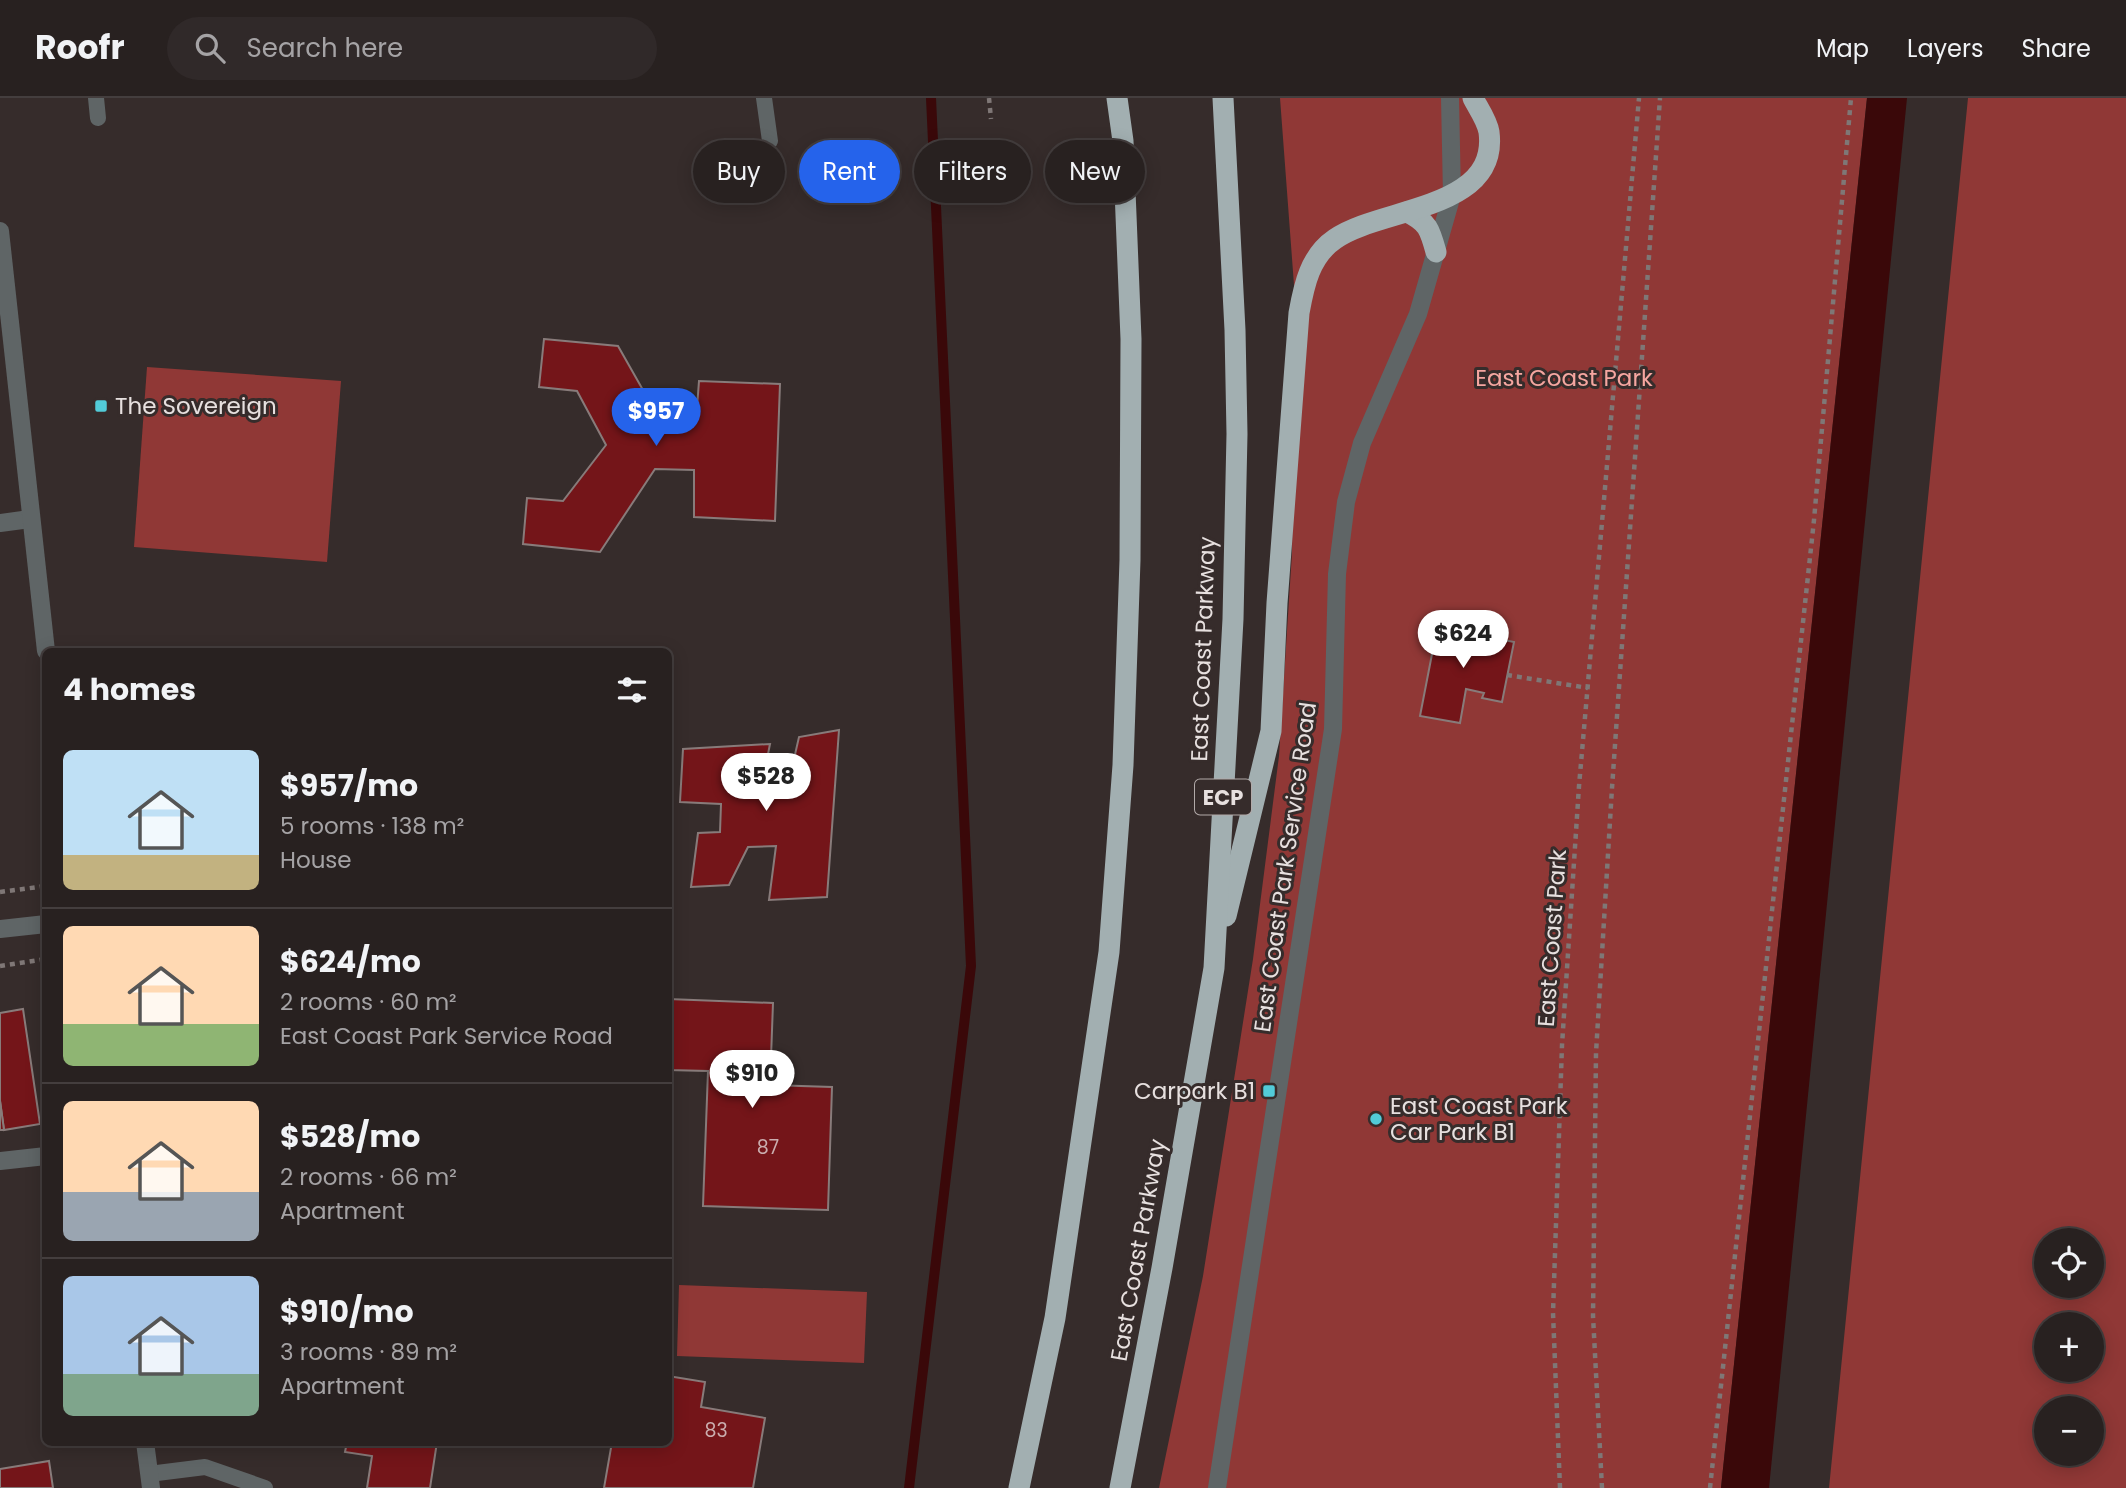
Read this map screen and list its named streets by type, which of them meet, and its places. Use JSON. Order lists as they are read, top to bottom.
{
  "streets": {
    "highway": ["East Coast Parkway", "ECP"],
    "street": ["East Coast Park Service Road"],
    "path": ["East Coast Park"]
  },
  "parks": ["East Coast Park"],
  "places": {
    "transit": ["The Sovereign", "Carpark B1"],
    "other": ["East Coast Park Car Park B1"]
  },
  "house_numbers": ["87", "83"],
  "page": {
    "header": "Roofr",
    "search": "Search here",
    "nav": ["Map", "Layers", "Share"],
    "chip": [
      "Buy",
      "Rent",
      "Filters",
      "New"
    ],
    "price": [
      "$957",
      "$624",
      "$528",
      "$910"
    ],
    "heading": "4 homes",
    "list": [
      {
        "name": "$957/mo",
        "note": "5 rooms · 138 m² · House"
      },
      {
        "name": "$624/mo",
        "note": "2 rooms · 60 m² · East Coast Park Service Road"
      },
      {
        "name": "$528/mo",
        "note": "2 rooms · 66 m² · Apartment"
      },
      {
        "name": "$910/mo",
        "note": "3 rooms · 89 m² · Apartment"
      }
    ],
    "map_buttons": ["+", "−"]
  }
}
